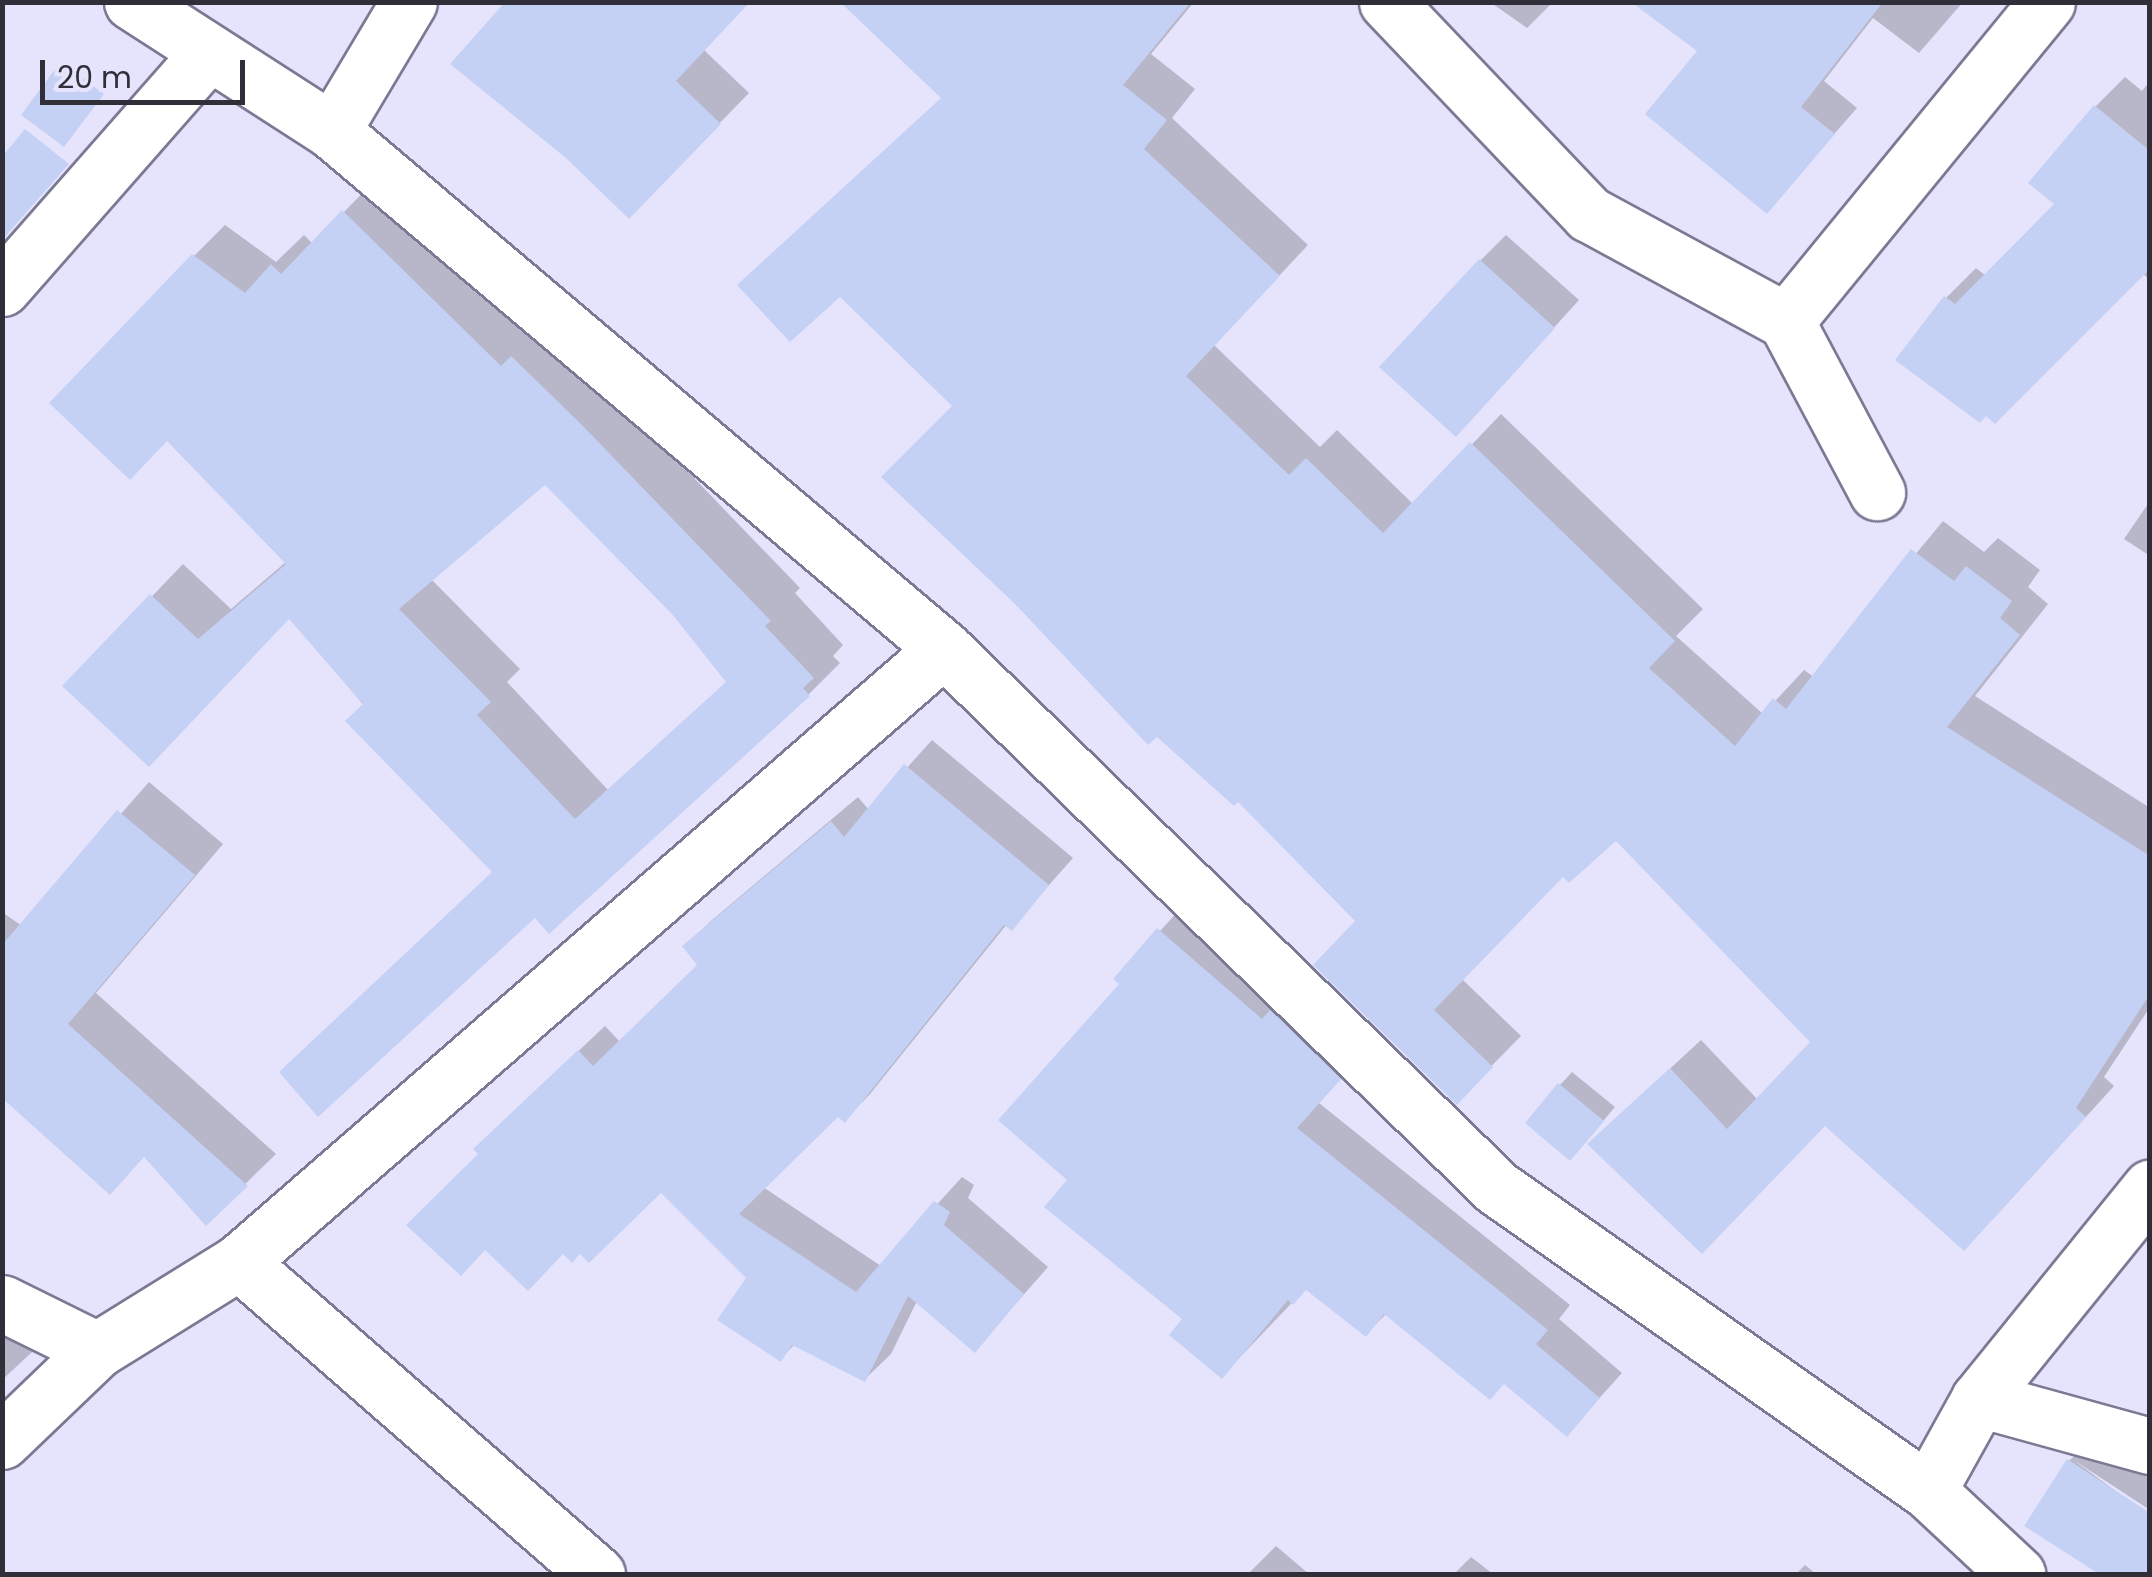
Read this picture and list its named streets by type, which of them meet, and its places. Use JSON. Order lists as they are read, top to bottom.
{
  "scale_bar": "20 m"
}
